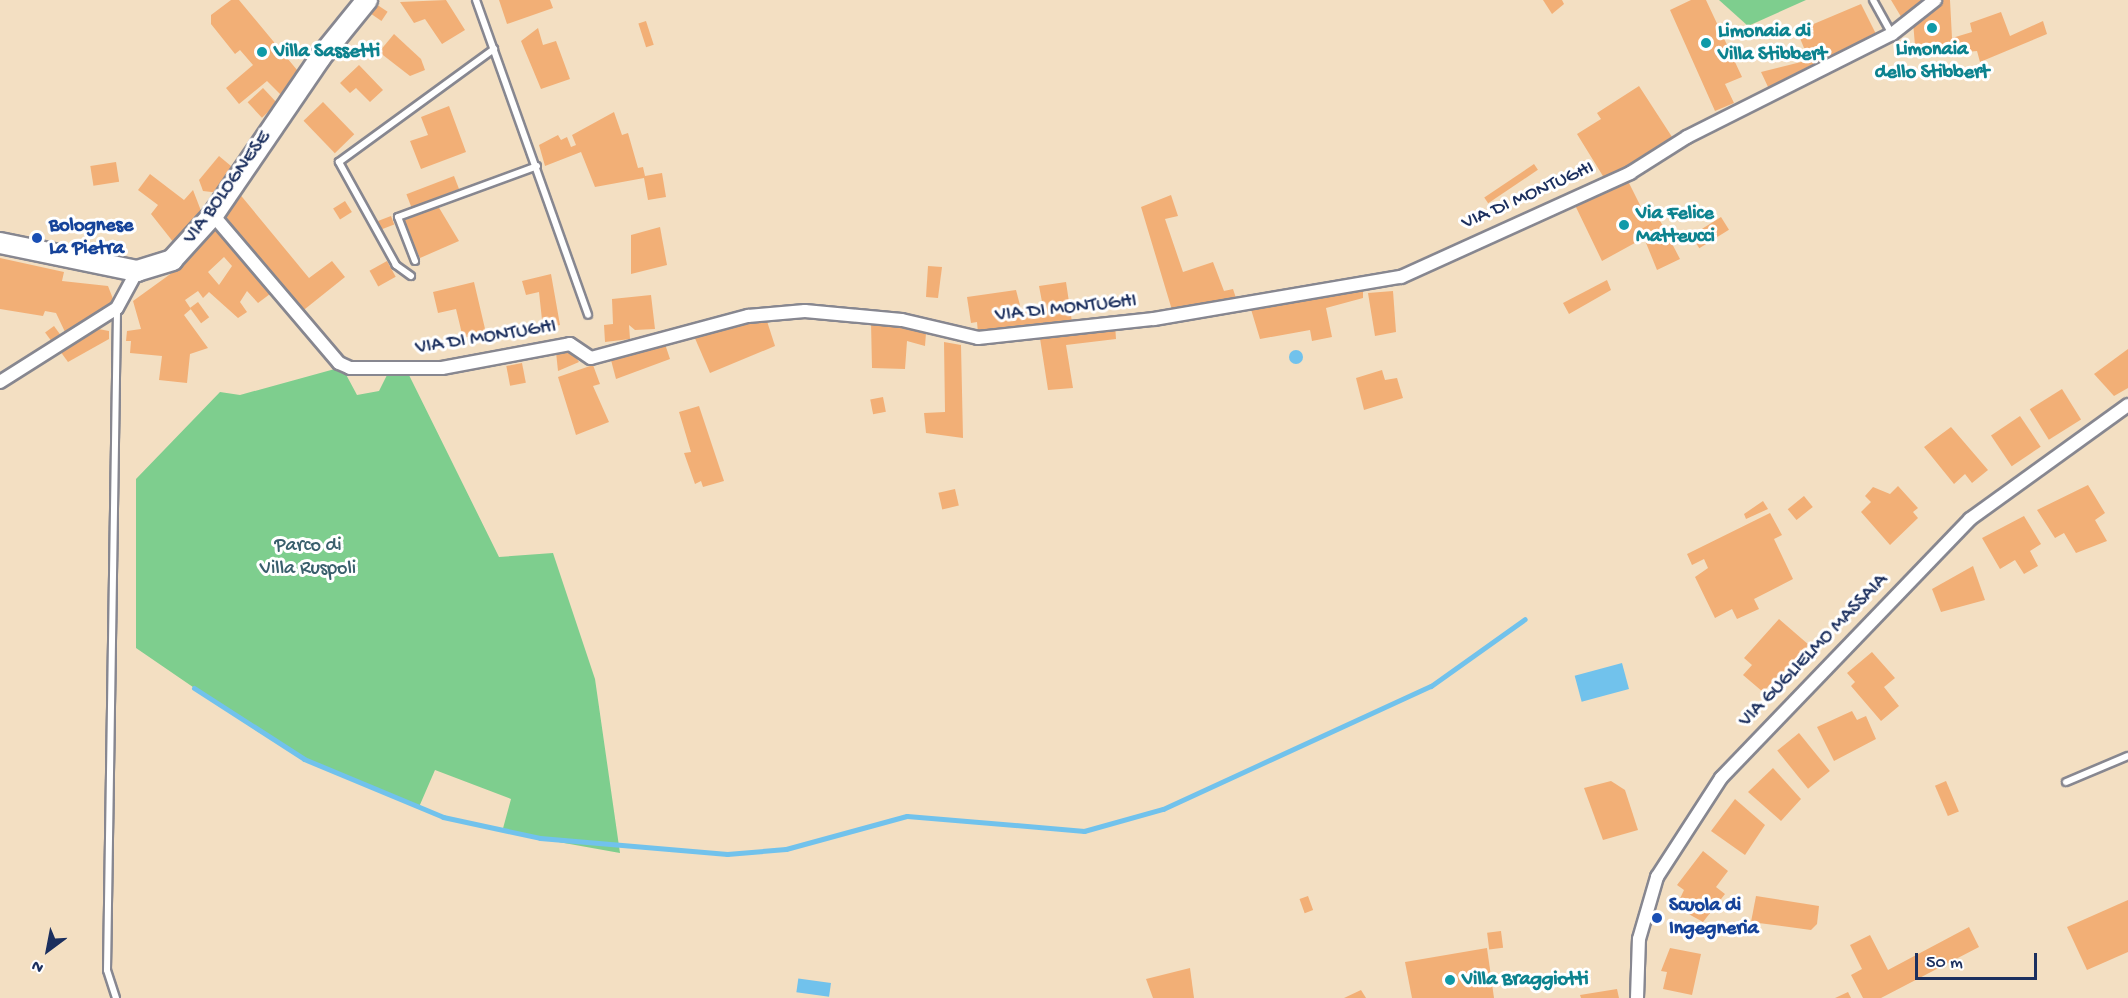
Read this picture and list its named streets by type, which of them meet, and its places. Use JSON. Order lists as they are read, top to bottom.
{
  "streets": {
    "main road": ["VIA BOLOGNESE"],
    "street": ["VIA DI MONTUGHI", "VIA GUGLIELMO MASSAIA"]
  },
  "crossings": [
    ["VIA BOLOGNESE", "VIA DI MONTUGHI"]
  ],
  "parks": ["Parco di Villa Ruspoli"],
  "places": [
    "Limonaia dello Stibbert",
    "Limonaia di Villa Stibbert",
    "Villa Sassetti",
    "Via Felice Matteucci",
    "Bolognese La Pietra",
    "Scuola di Ingegneria",
    "Villa Braggiotti"
  ],
  "scale_bar": "50 m",
  "north": "bottom left"
}
